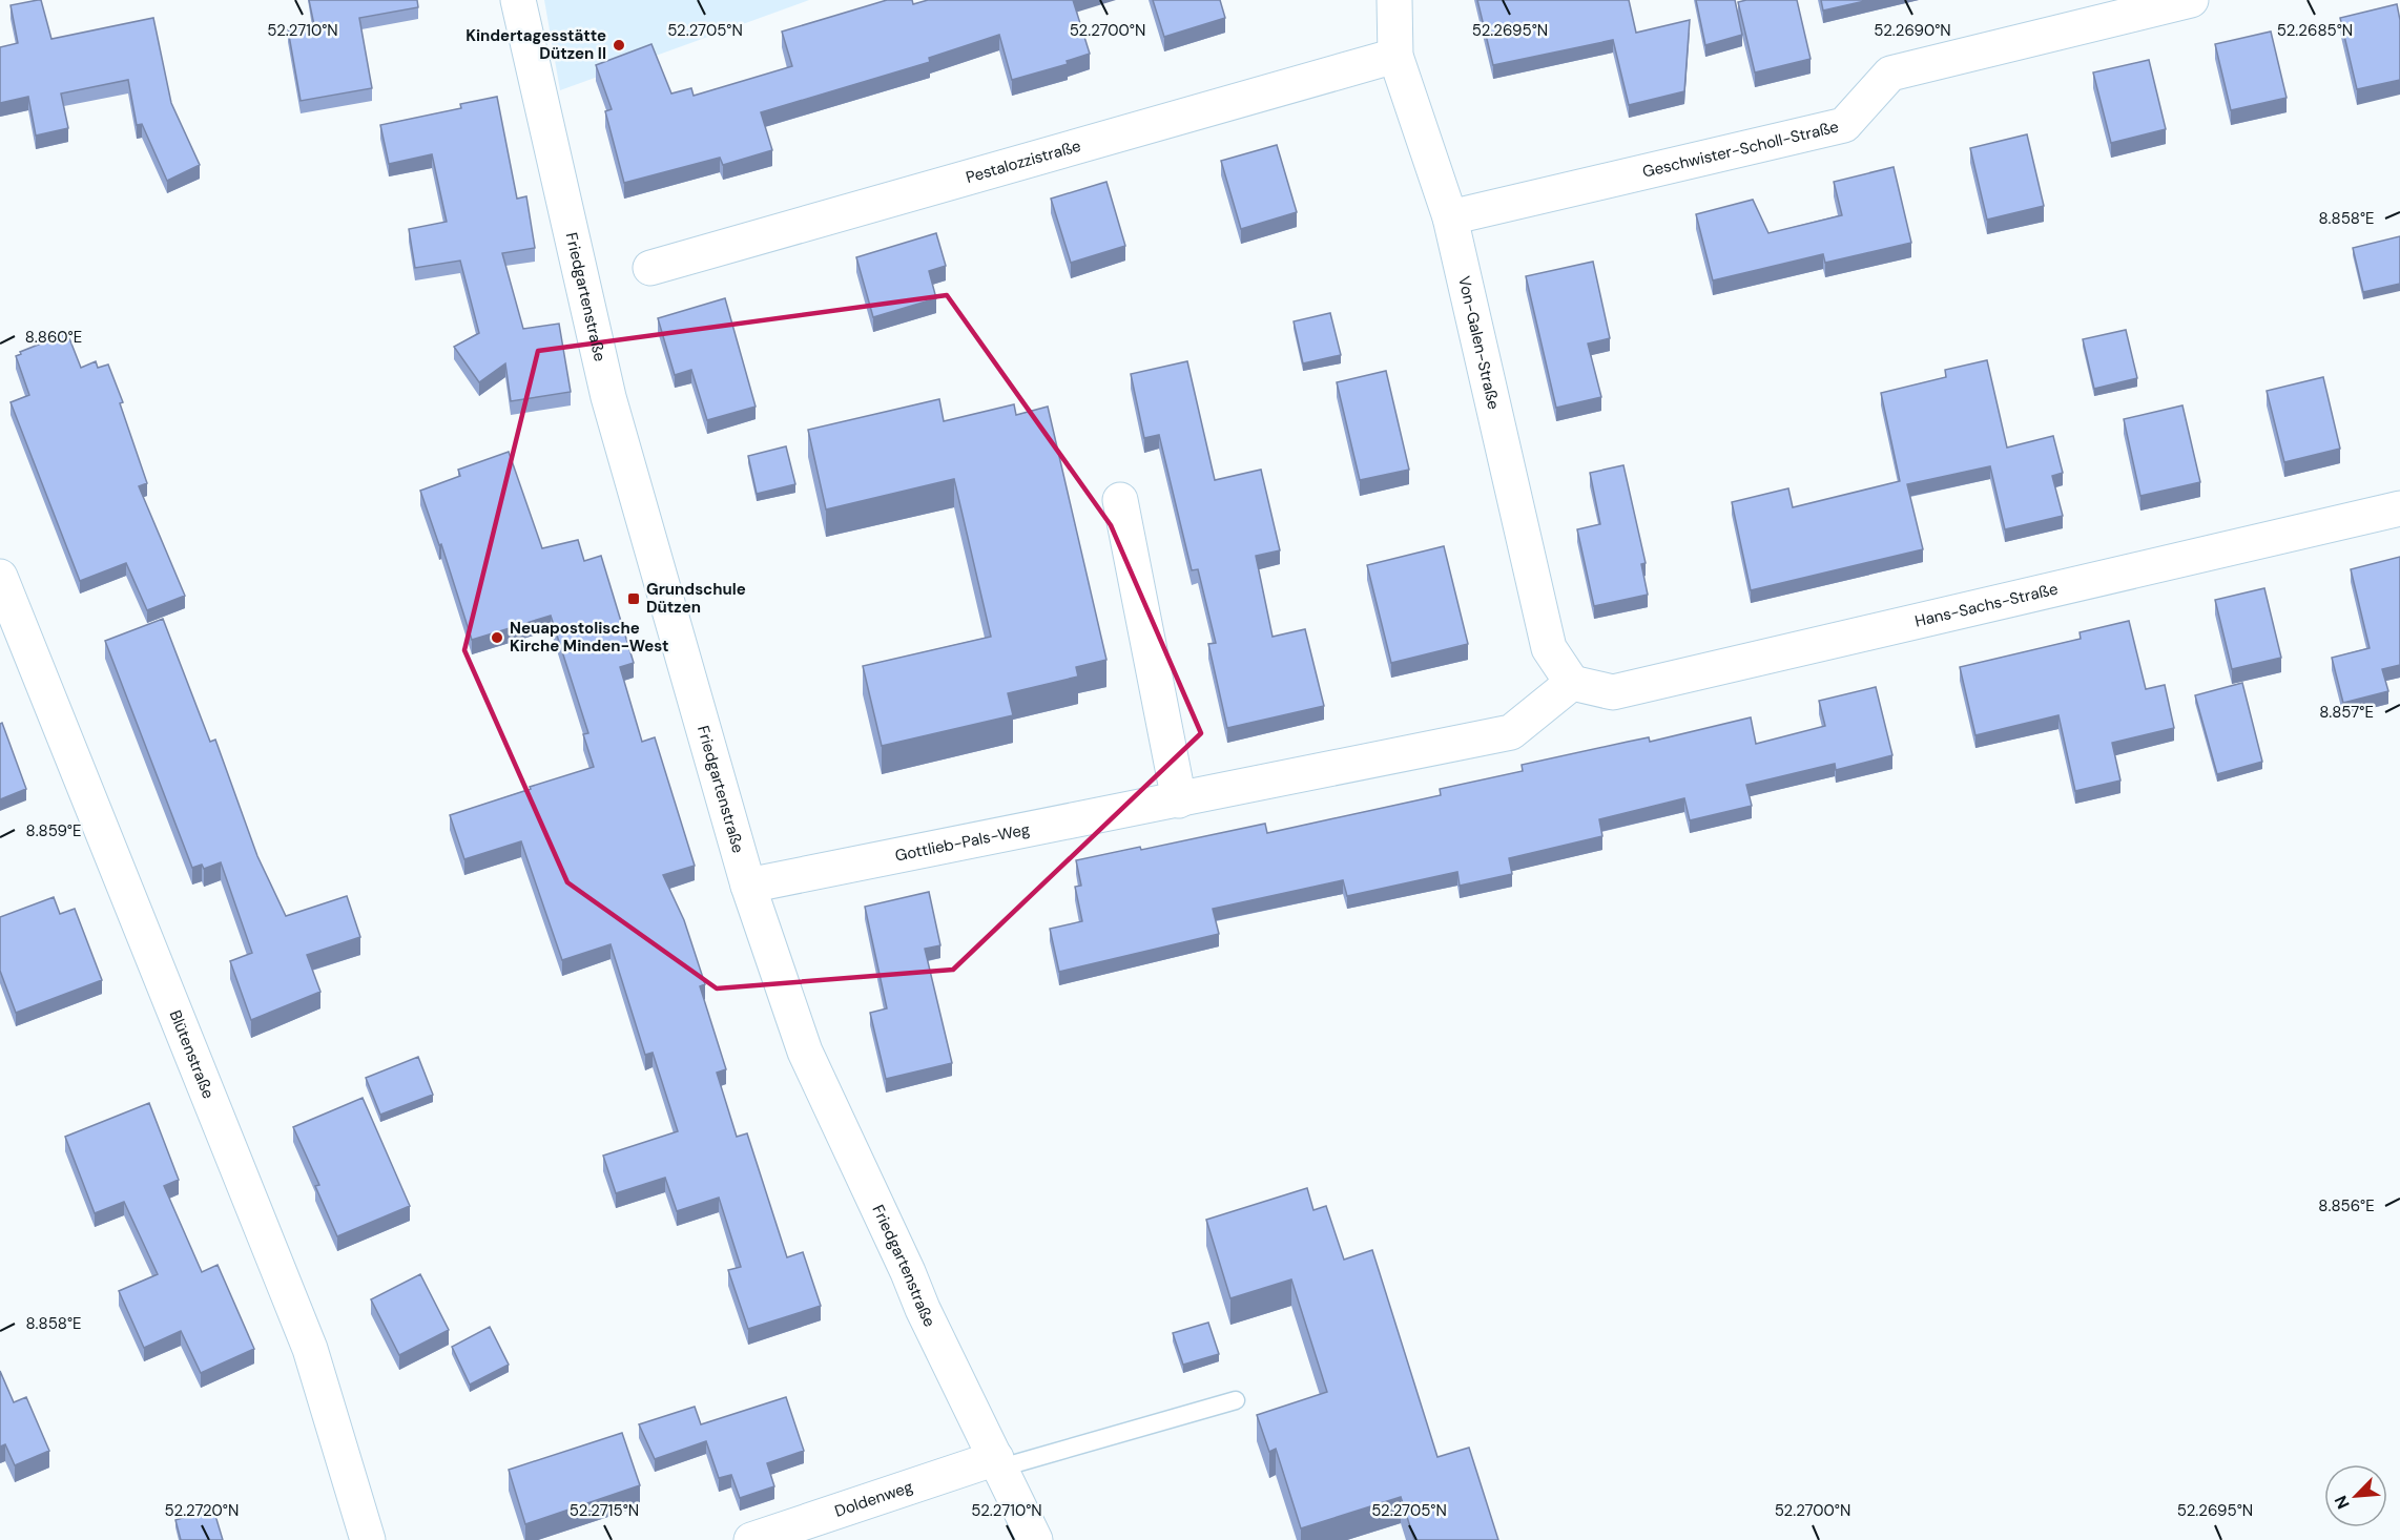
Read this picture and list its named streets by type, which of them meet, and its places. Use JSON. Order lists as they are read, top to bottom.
{
  "streets": {
    "street": [
      "Geschwister-Scholl-Straße",
      "Pestalozzistraße",
      "Friedgartenstraße",
      "Von-Galen-Straße",
      "Hans-Sachs-Straße",
      "Gottlieb-Pals-Weg",
      "Blütenstraße",
      "Doldenweg"
    ]
  },
  "crossings": [
    ["Geschwister-Scholl-Straße", "Von-Galen-Straße"],
    ["Pestalozzistraße", "Von-Galen-Straße"],
    ["Friedgartenstraße", "Gottlieb-Pals-Weg"],
    ["Friedgartenstraße", "Doldenweg"],
    ["Von-Galen-Straße", "Hans-Sachs-Straße"],
    ["Von-Galen-Straße", "Gottlieb-Pals-Weg"],
    ["Hans-Sachs-Straße", "Gottlieb-Pals-Weg"]
  ],
  "places": {
    "other": ["Kindertagesstätte Dützen II", "Neuapostolische Kirche Minden-West"],
    "transit": ["Grundschule Dützen"]
  },
  "north": "bottom left",
  "coordinates": [
    "52.2710°N",
    "52.2705°N",
    "52.2700°N",
    "52.2695°N",
    "52.2690°N",
    "52.2685°N",
    "8.858°E",
    "8.860°E",
    "8.857°E",
    "8.859°E",
    "8.856°E",
    "52.2720°N",
    "52.2715°N"
  ]
}
